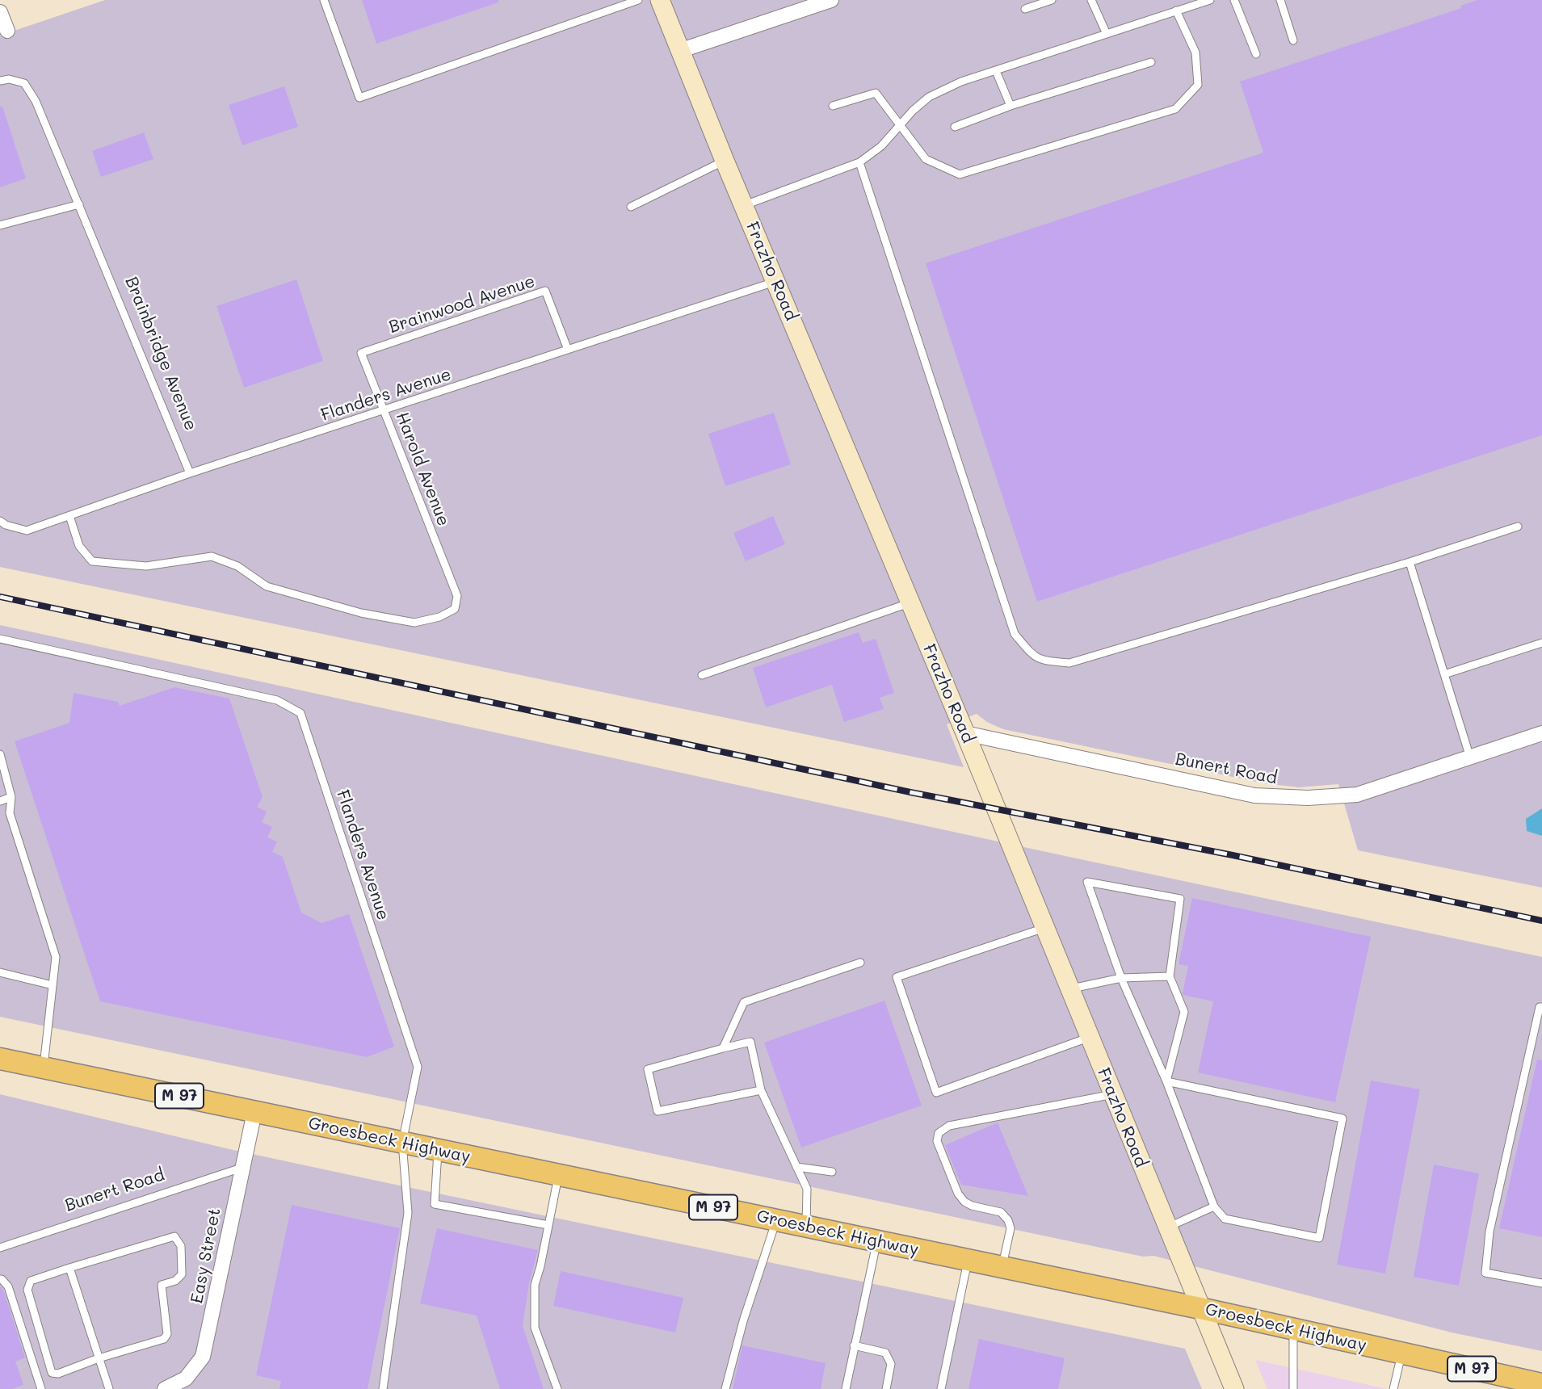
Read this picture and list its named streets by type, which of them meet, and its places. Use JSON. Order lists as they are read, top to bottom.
{
  "streets": {
    "main road": ["M 97", "Groesbeck Highway"],
    "street": ["Frazho Road", "Bunert Road", "Easy Street"],
    "lane": [
      "Brainwood Avenue",
      "Brainbridge Avenue",
      "Flanders Avenue",
      "Harold Avenue"
    ]
  },
  "crossings": [
    ["Frazho Road", "Flanders Avenue"],
    ["Frazho Road", "Bunert Road"],
    ["Frazho Road", "Groesbeck Highway"],
    ["Brainwood Avenue", "Flanders Avenue"],
    ["Brainwood Avenue", "Harold Avenue"],
    ["Brainbridge Avenue", "Flanders Avenue"],
    ["Flanders Avenue", "Harold Avenue"],
    ["Flanders Avenue", "Groesbeck Highway"],
    ["Bunert Road", "Easy Street"],
    ["Groesbeck Highway", "Easy Street"]
  ]
}
